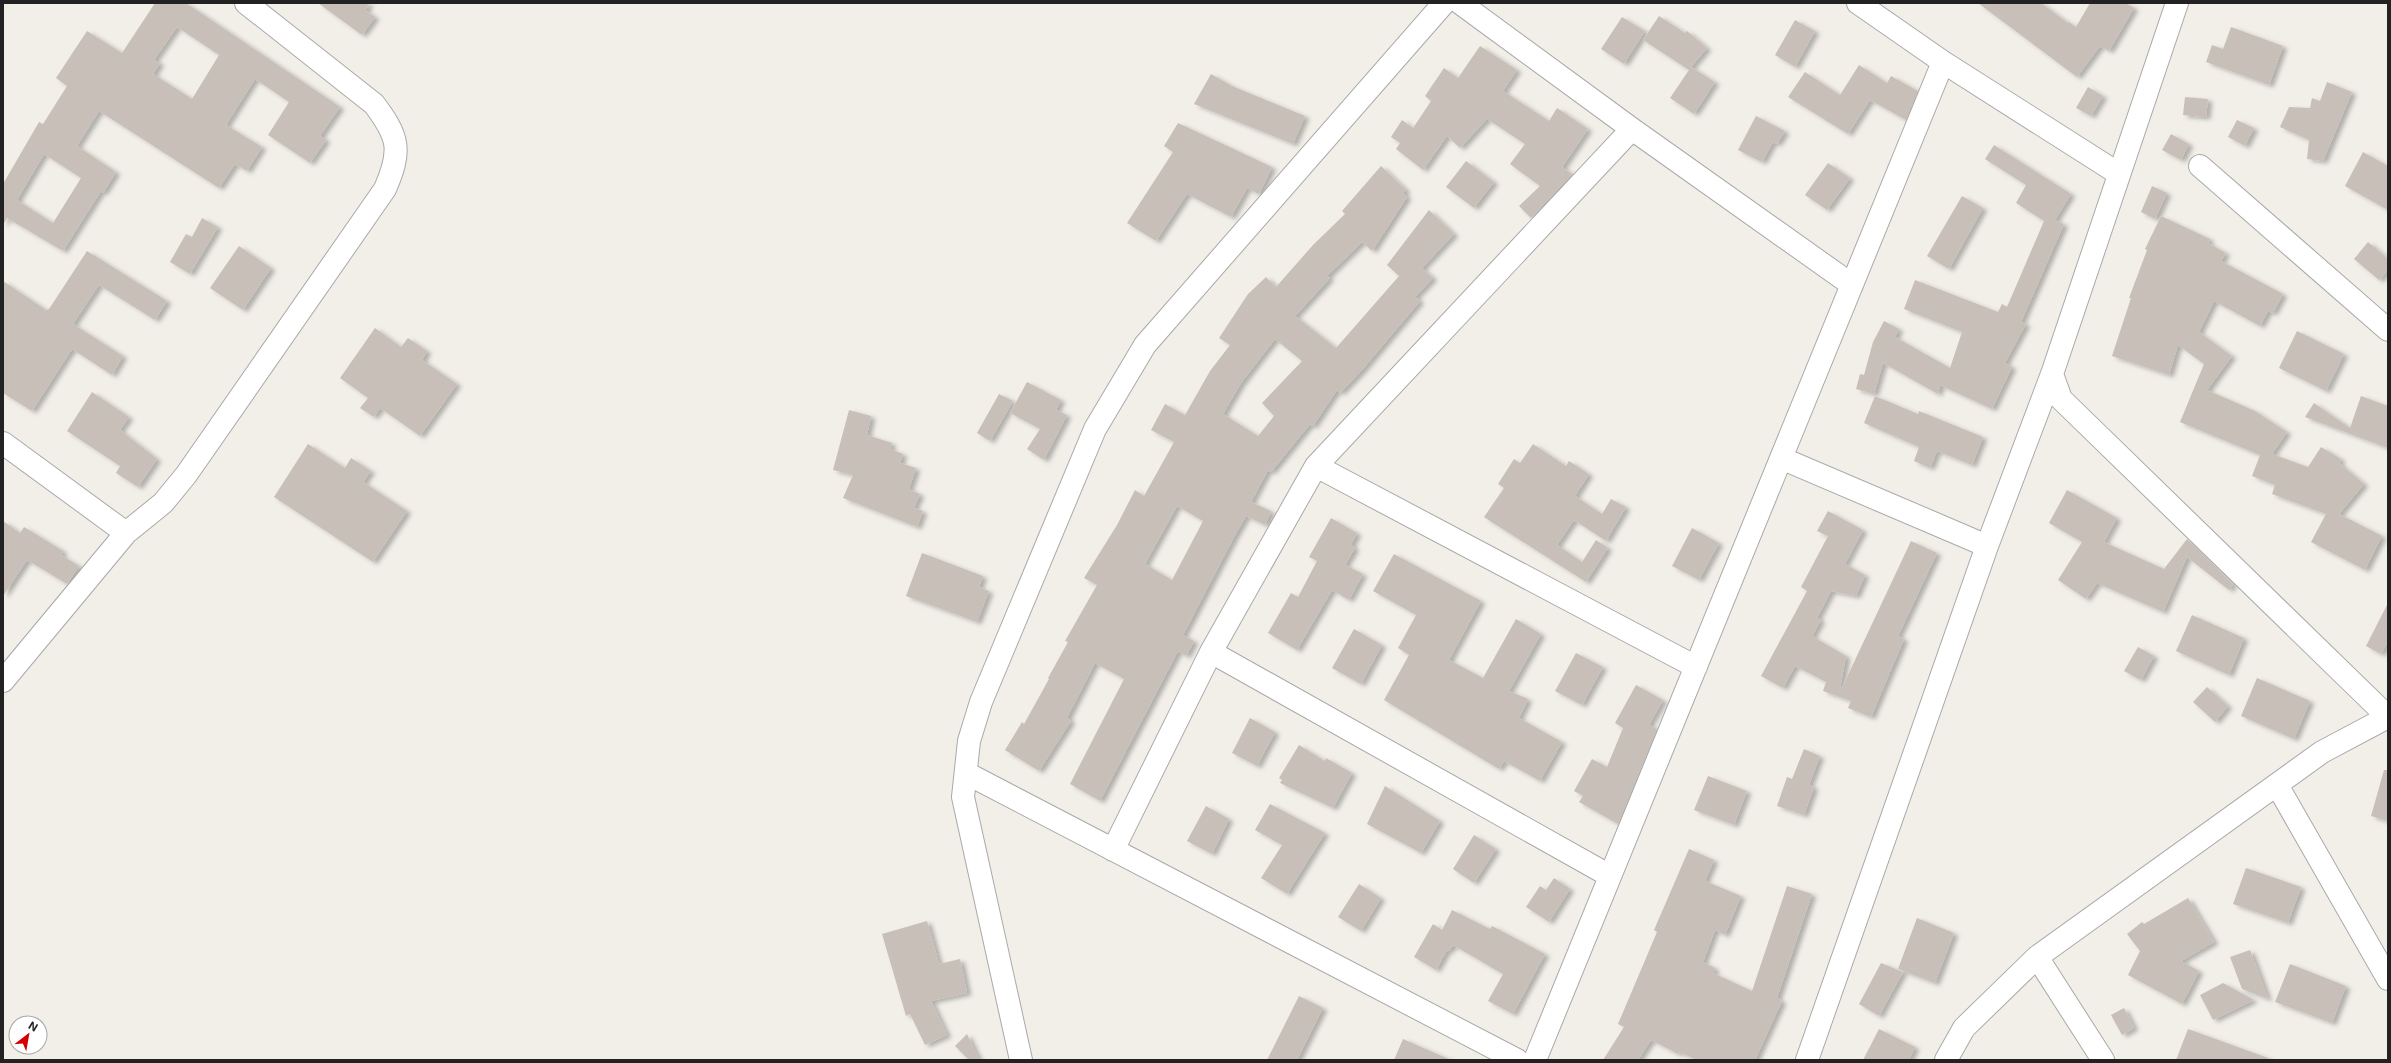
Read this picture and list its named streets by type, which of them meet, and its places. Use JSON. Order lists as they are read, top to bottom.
{
  "north": "top right"
}
